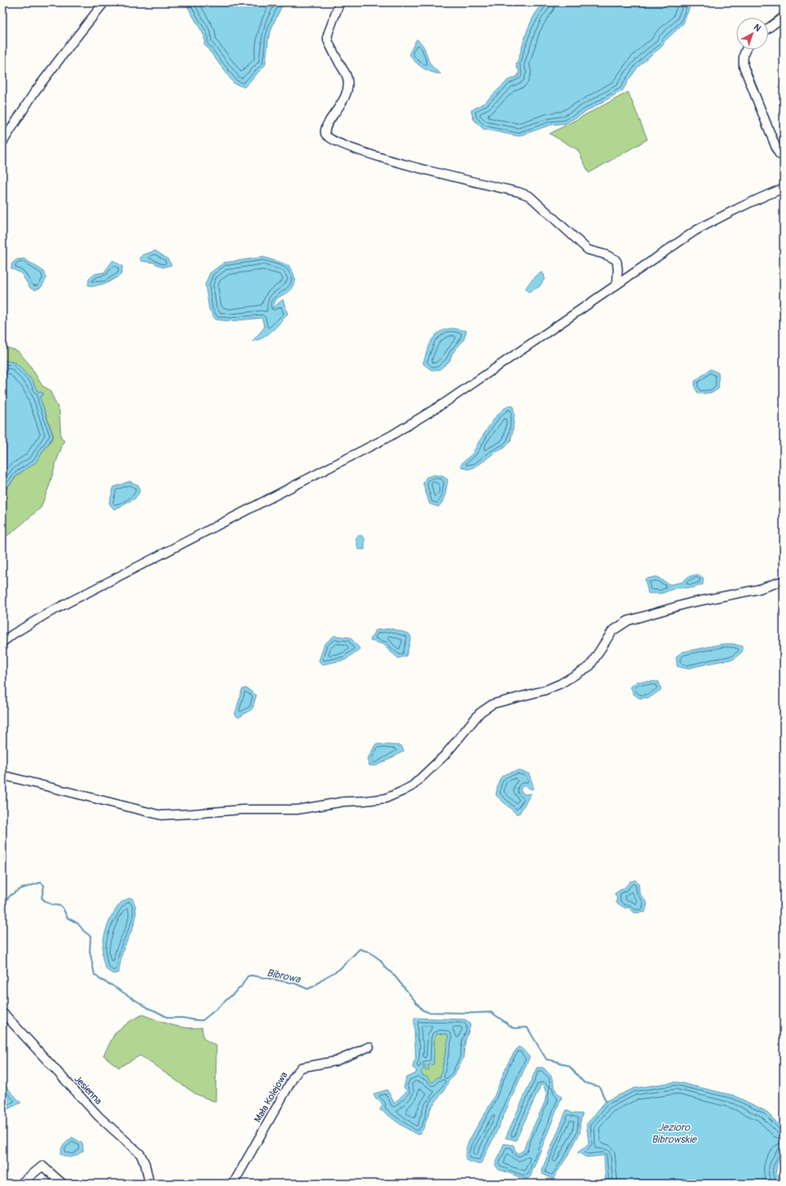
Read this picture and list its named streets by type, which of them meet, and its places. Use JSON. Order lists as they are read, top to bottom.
{
  "streets": {
    "street": ["Jesienna", "Mała Kolejowa"]
  },
  "water": ["Bibrowa", "Jezioro Bibrowskie"],
  "north": "top right"
}
